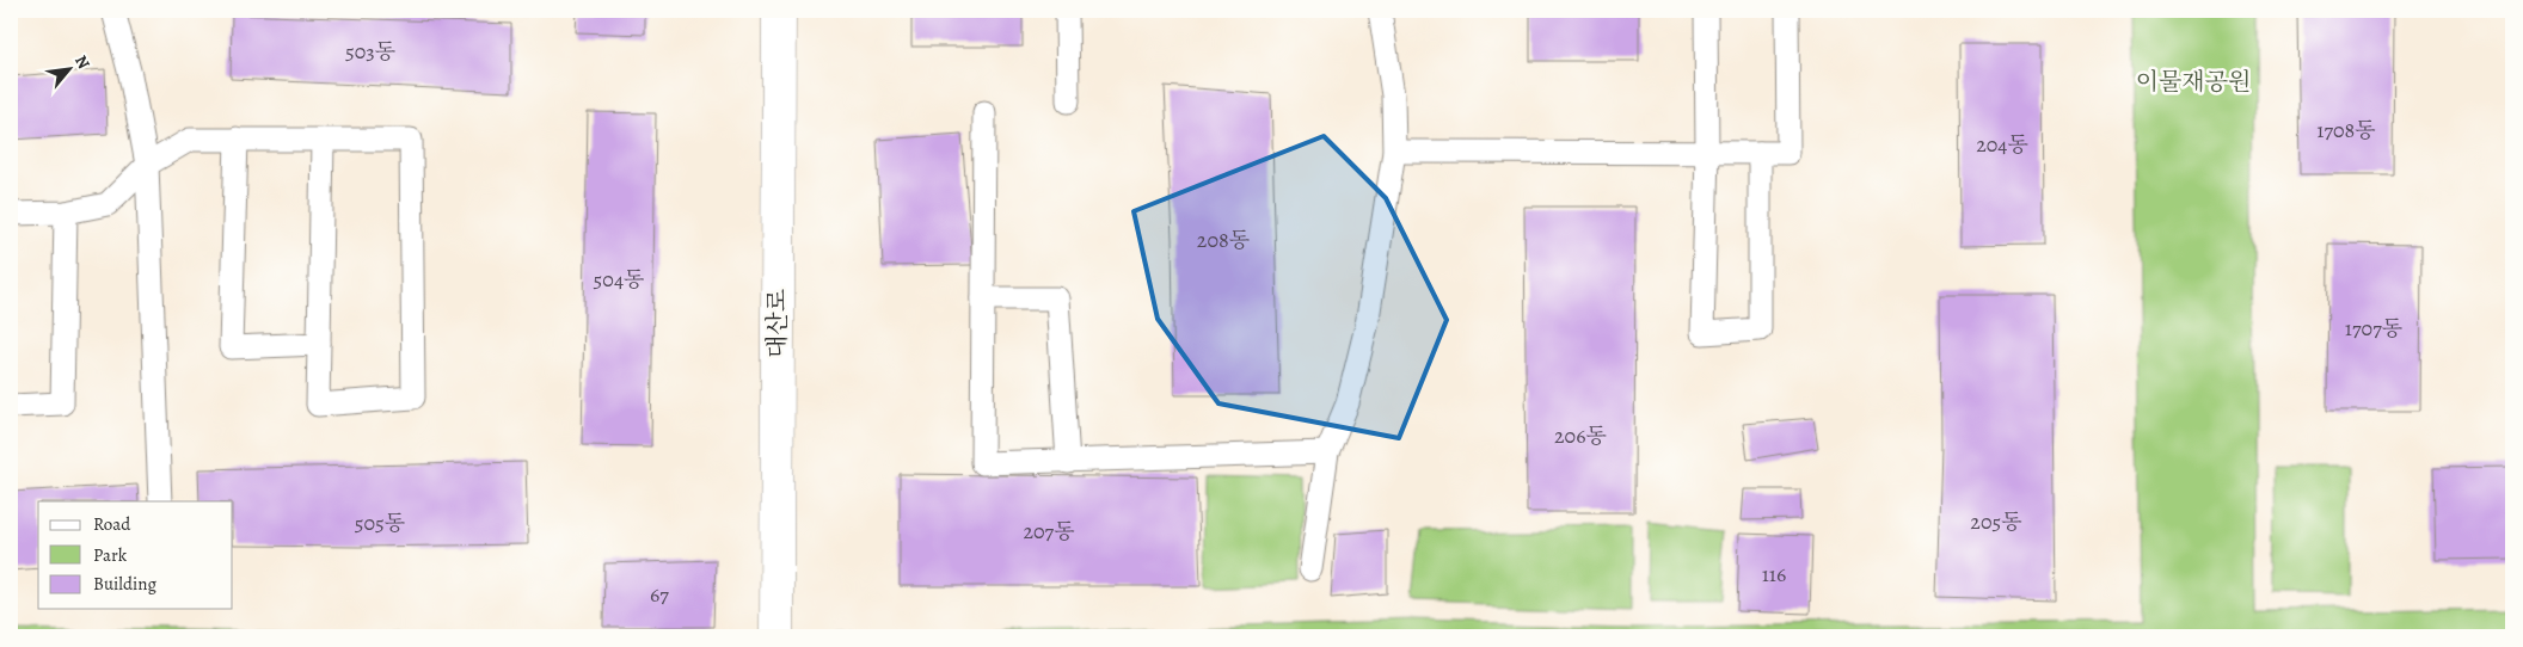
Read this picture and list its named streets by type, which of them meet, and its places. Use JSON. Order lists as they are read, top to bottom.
{
  "streets": {
    "main road": ["대산로"]
  },
  "parks": ["이물재공원"],
  "house_numbers": [
    "503동",
    "1708동",
    "204동",
    "208동",
    "504동",
    "1707동",
    "206동",
    "205동",
    "505동",
    "207동",
    "116",
    "67"
  ],
  "legend": ["Road", "Park", "Building"],
  "north": "top right"
}
